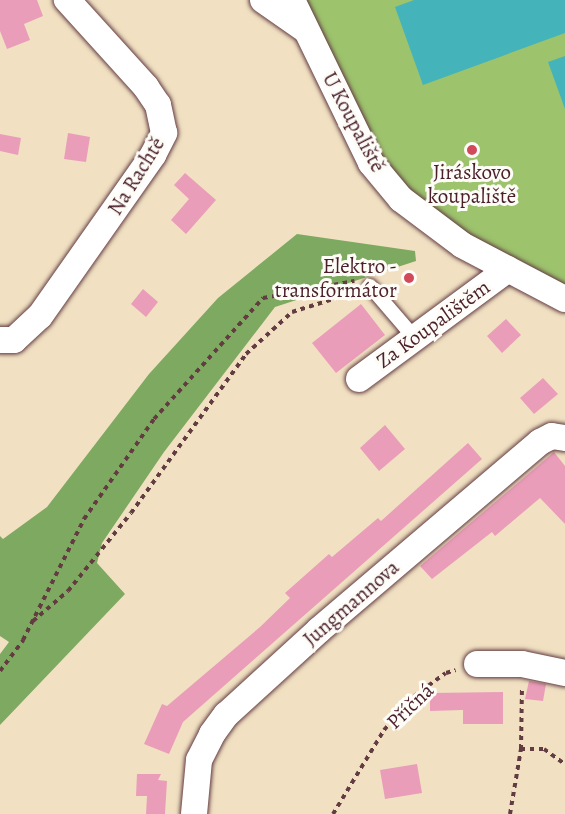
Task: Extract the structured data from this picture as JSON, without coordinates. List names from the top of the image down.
{
  "streets": {
    "street": [
      "U Koupaliště",
      "Na Rachtě",
      "Za Koupalištěm",
      "Jungmannova"
    ],
    "path": ["Příčná"]
  },
  "crossings": [
    ["U Koupaliště", "Za Koupalištěm"]
  ],
  "places": ["Jiráskovo koupaliště", "Elektro - transformátor"]
}
